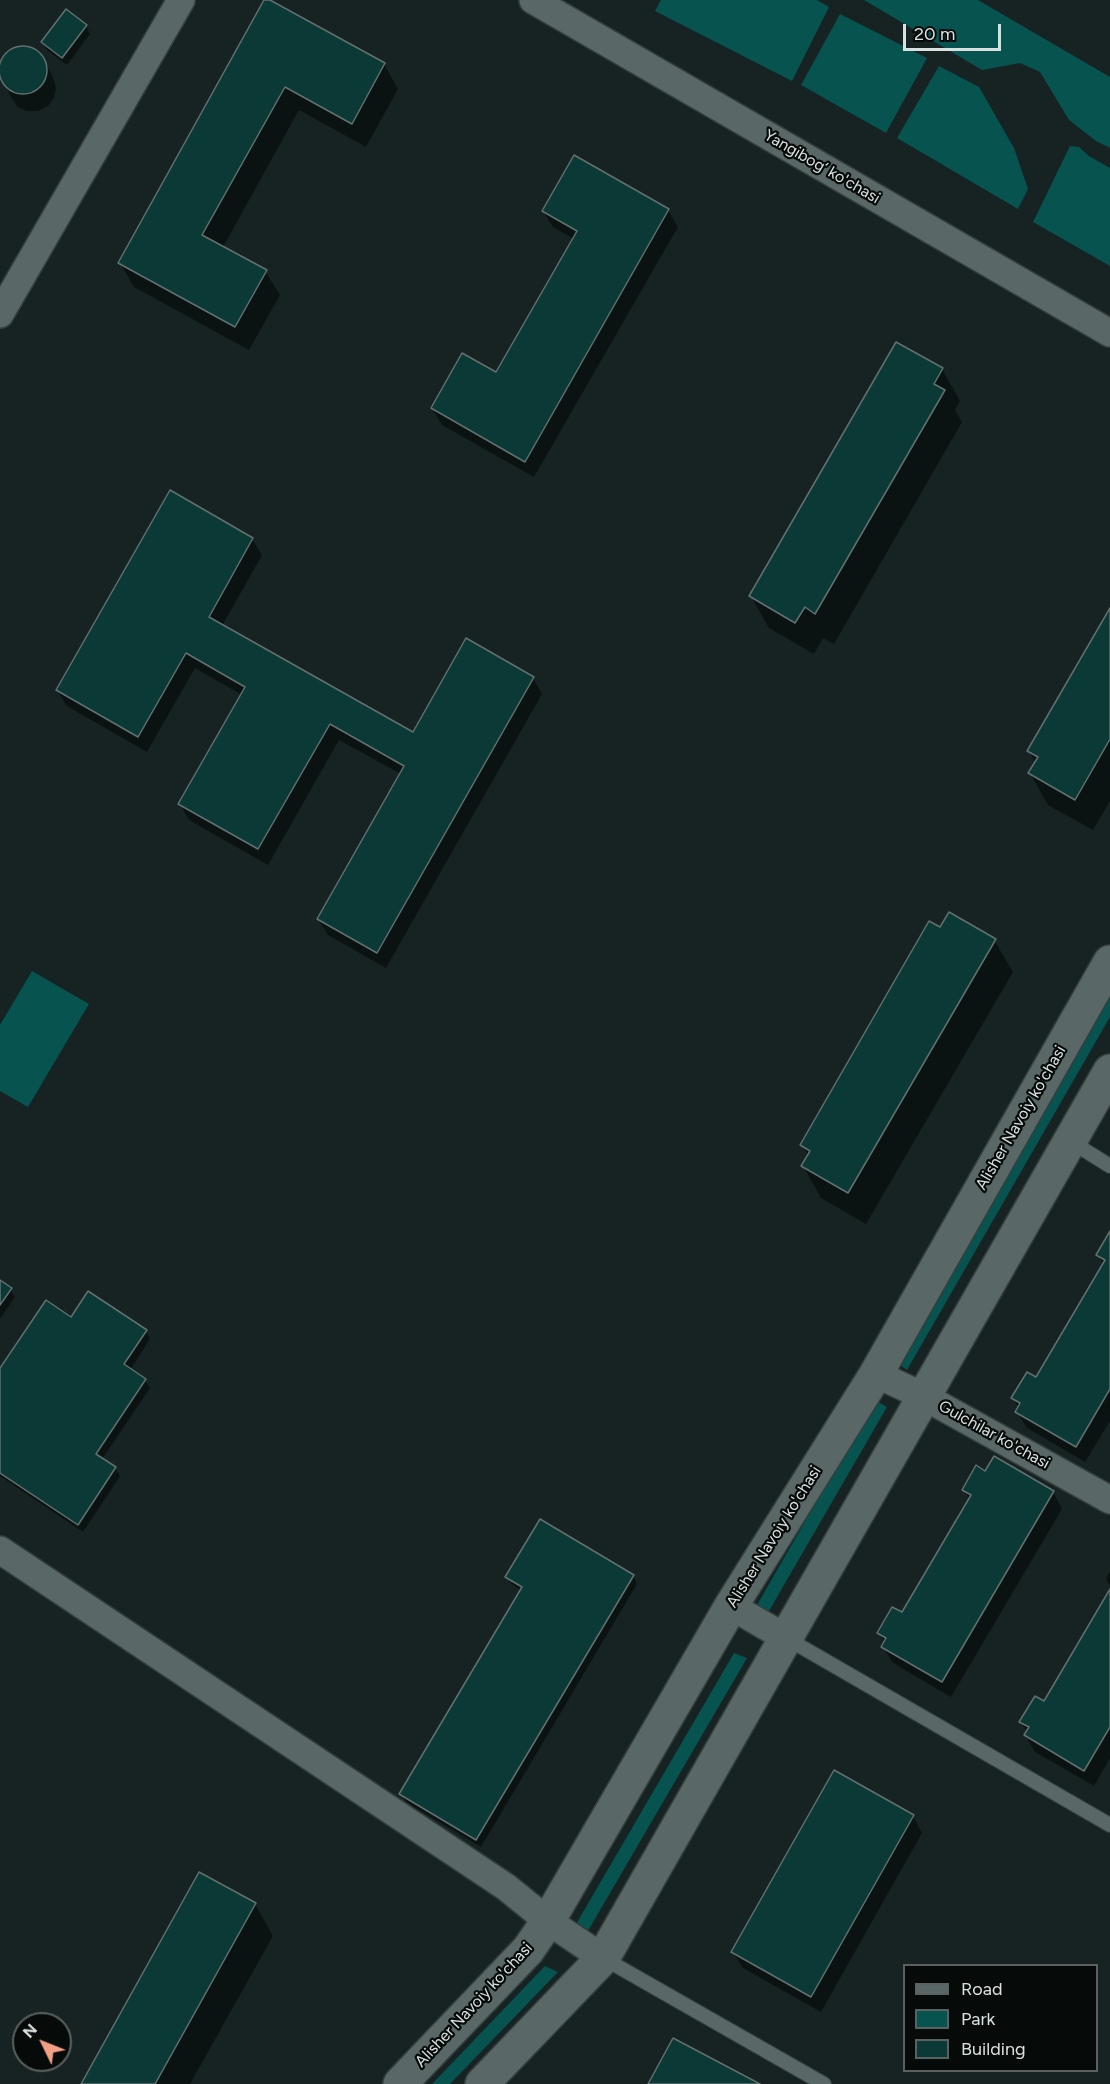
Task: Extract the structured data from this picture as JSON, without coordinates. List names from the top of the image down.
{
  "streets": {
    "street": ["Yangibog‘ ko'chasi", "Alisher Navoiy ko'chasi", "Gulchilar ko'chasi"]
  },
  "crossings": [
    ["Alisher Navoiy ko'chasi", "Gulchilar ko'chasi"]
  ],
  "legend": ["Road", "Park", "Building"],
  "scale_bar": "20 m",
  "north": "top left"
}
